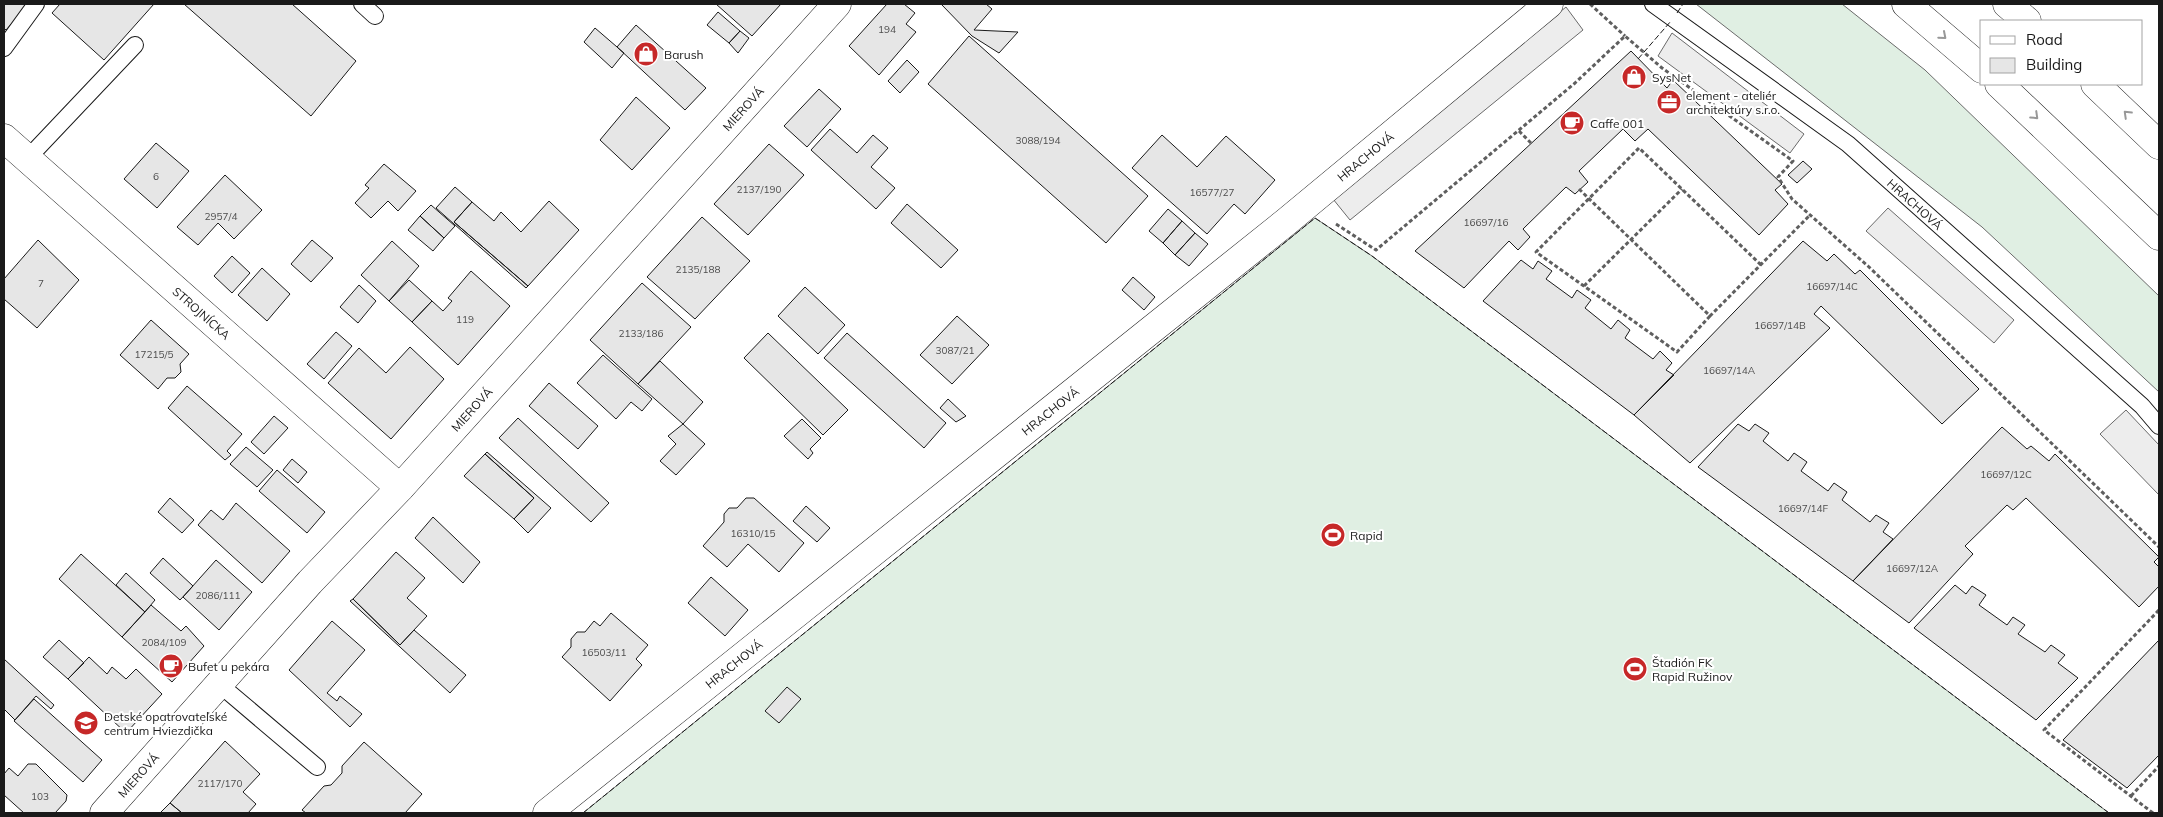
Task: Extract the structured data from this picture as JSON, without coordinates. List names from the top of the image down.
{
  "streets": {
    "main road": ["MIEROVÁ", "HRACHOVÁ", "STROJNÍCKA"]
  },
  "crossings": [
    ["MIEROVÁ", "STROJNÍCKA"]
  ],
  "places": {
    "shop": ["Barush", "SysNet"],
    "office": ["element - ateliér architektúry s.r.o."],
    "cafe": ["Caffe 001", "Bufet u pekára"],
    "sports": ["Rapid", "Štadión FK Rapid Ružinov"],
    "school or university": ["Detské opatrovateľské centrum Hviezdička"]
  },
  "house_numbers": [
    "194",
    "3088/194",
    "6",
    "2137/190",
    "16577/27",
    "2957/4",
    "16697/16",
    "2135/188",
    "7",
    "16697/14C",
    "119",
    "16697/14B",
    "2133/186",
    "3087/21",
    "17215/5",
    "16697/14A",
    "16697/12C",
    "16697/14F",
    "16310/15",
    "16697/12A",
    "2086/111",
    "2084/109",
    "16503/11",
    "2117/170",
    "103"
  ],
  "legend": ["Road", "Building"]
}
